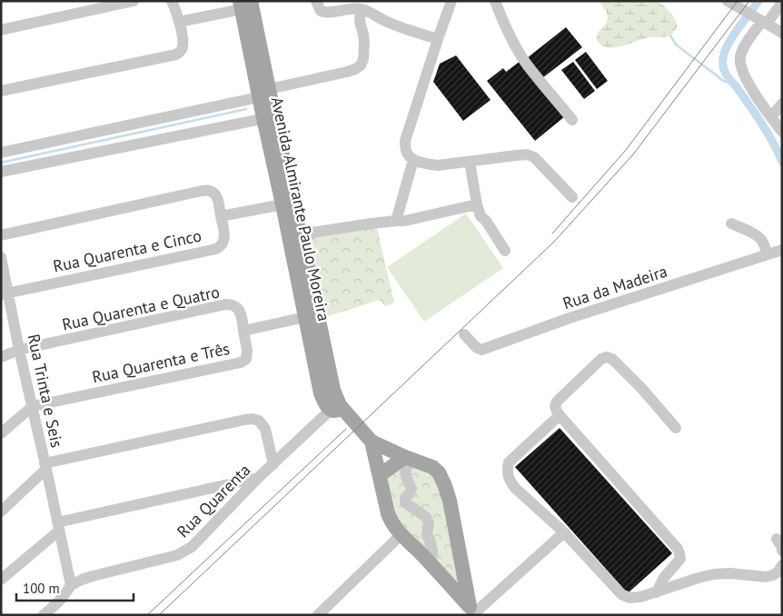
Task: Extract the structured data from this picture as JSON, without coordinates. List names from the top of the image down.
{
  "streets": {
    "main road": ["Avenida Almirante Paulo Moreira"],
    "street": [
      "Rua Quarenta e Cinco",
      "Rua da Madeira",
      "Rua Quarenta e Quatro",
      "Rua Quarenta e Três",
      "Rua Trinta e Seis",
      "Rua Quarenta"
    ]
  },
  "crossings": [
    ["Avenida Almirante Paulo Moreira", "Rua Quarenta e Cinco"],
    ["Avenida Almirante Paulo Moreira", "Rua Quarenta e Três"],
    ["Avenida Almirante Paulo Moreira", "Rua Quarenta"],
    ["Rua Quarenta e Cinco", "Rua Trinta e Seis"],
    ["Rua Quarenta e Quatro", "Rua Quarenta e Três"],
    ["Rua Quarenta e Quatro", "Rua Trinta e Seis"],
    ["Rua Quarenta e Três", "Rua Trinta e Seis"],
    ["Rua Trinta e Seis", "Rua Quarenta"]
  ],
  "scale_bar": "100 m"
}
